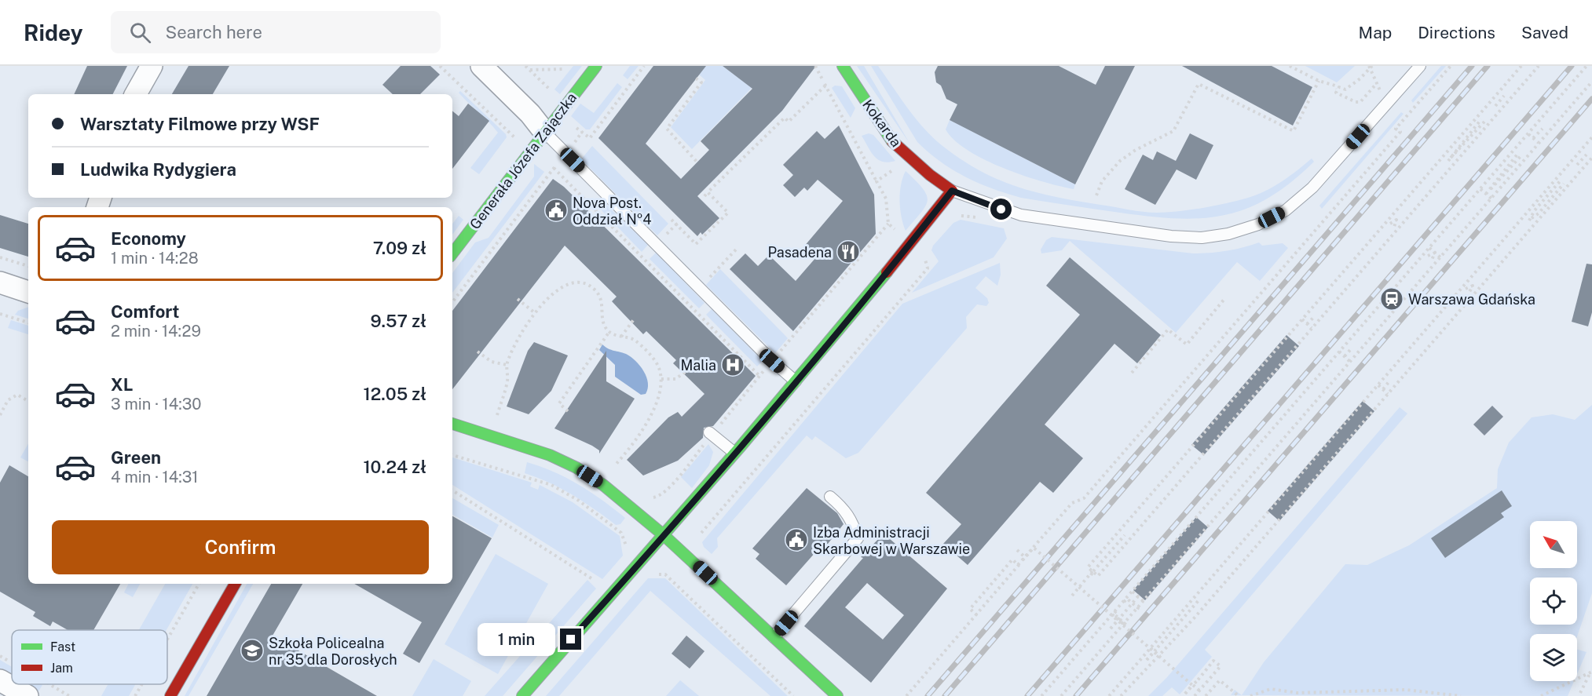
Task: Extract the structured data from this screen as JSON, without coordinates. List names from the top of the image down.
{
  "streets": {
    "street": ["Kokarda", "Generała Józefa Zajączka"]
  },
  "places": {
    "public building": ["Nova Post. Oddział №4", "Izba Administracji Skarbowej w Warszawie"],
    "restaurant": ["Pasadena"],
    "station": ["Warszawa Gdańska"],
    "hospital": ["Malia"],
    "school or university": ["Szkoła Policealna nr 35 dla Dorosłych"]
  },
  "legend": ["Fast", "Jam"],
  "north": "top left",
  "page": {
    "header": "Ridey",
    "search": "Search here",
    "nav": ["Map", "Directions", "Saved"],
    "banner": ["Warsztaty Filmowe przy WSF", "Ludwika Rydygiera"],
    "list": [
      {
        "name": "Economy",
        "note": "1 min · 14:28",
        "value": "7.09 zł"
      },
      {
        "name": "Comfort",
        "note": "2 min · 14:29",
        "value": "9.57 zł"
      },
      {
        "name": "XL",
        "note": "3 min · 14:30",
        "value": "12.05 zł"
      },
      {
        "name": "Green",
        "note": "4 min · 14:31",
        "value": "10.24 zł"
      }
    ],
    "buttons": "Confirm",
    "bubble": "1 min"
  }
}
